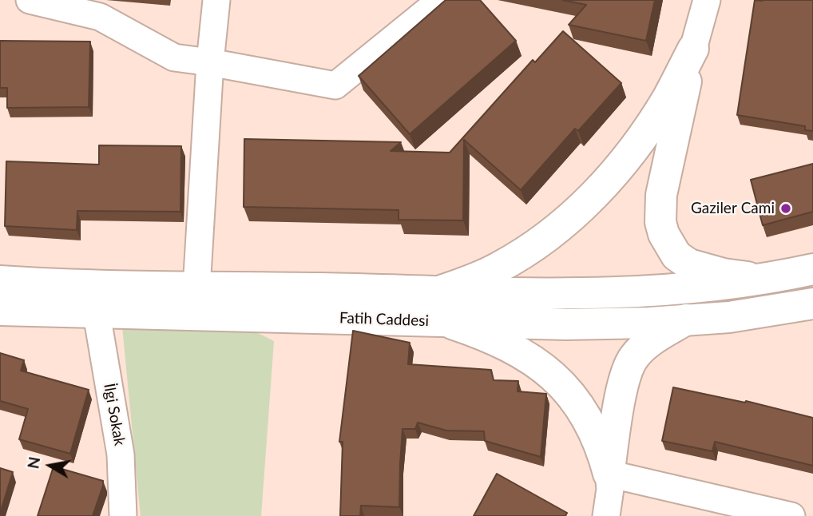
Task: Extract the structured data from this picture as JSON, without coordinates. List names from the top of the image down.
{
  "streets": {
    "main road": ["Fatih Caddesi"],
    "street": ["İlgi Sokak"]
  },
  "crossings": [
    ["Fatih Caddesi", "İlgi Sokak"]
  ],
  "places": ["Gaziler Cami"],
  "north": "left"
}
